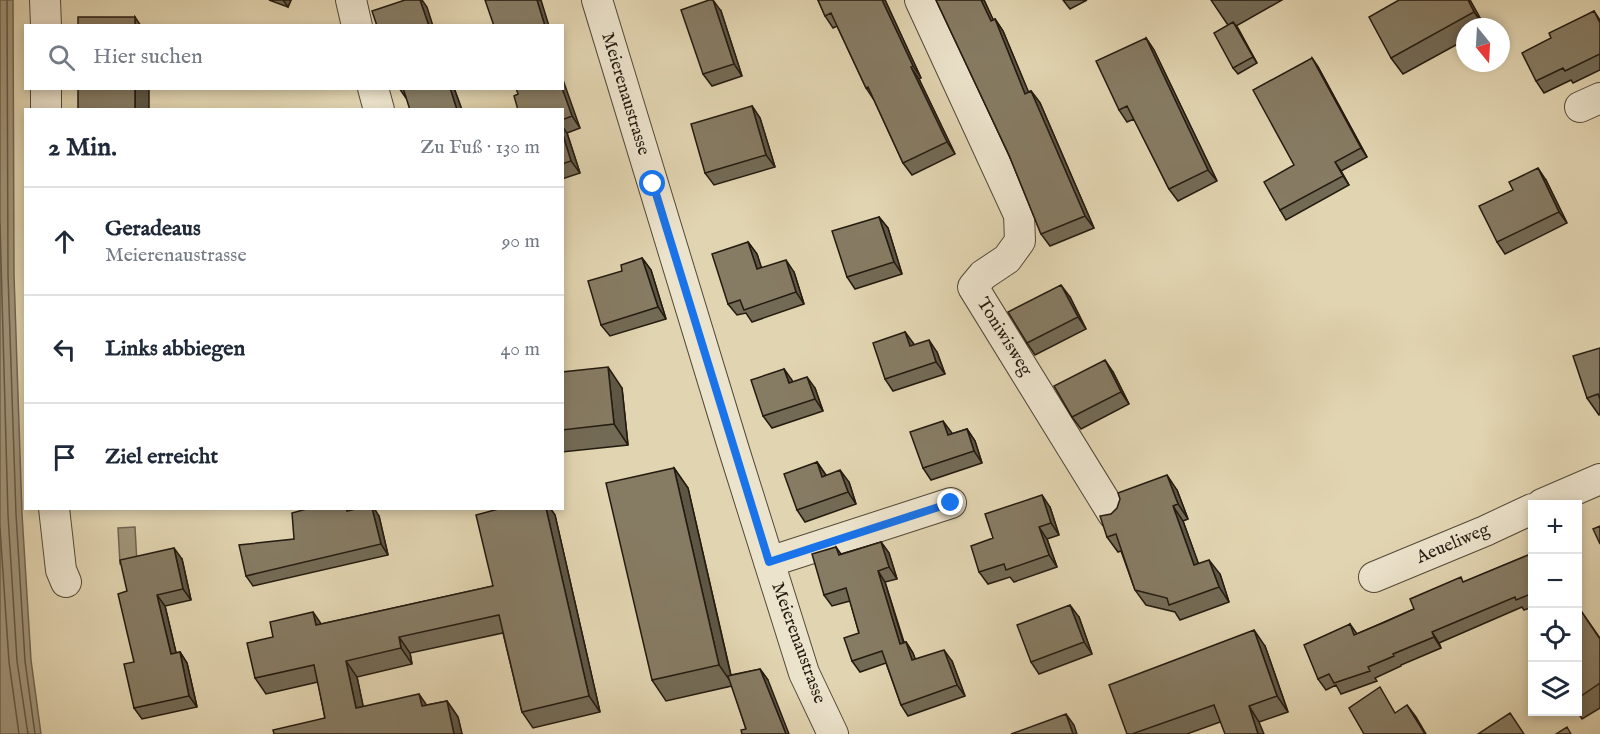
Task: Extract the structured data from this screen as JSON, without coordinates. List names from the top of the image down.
{
  "streets": {
    "street": ["Meierenaustrasse", "Toniwisweg", "Aeueliweg"]
  },
  "north": "bottom",
  "page": {
    "search": "Hier suchen",
    "heading": ["2 Min.", "Zu Fuß · 130 m"],
    "list": [
      ["Geradeaus", "Meierenaustrasse", "90 m"],
      ["Links abbiegen", "40 m"],
      "Ziel erreicht"
    ],
    "map_buttons": ["+", "−"]
  }
}
